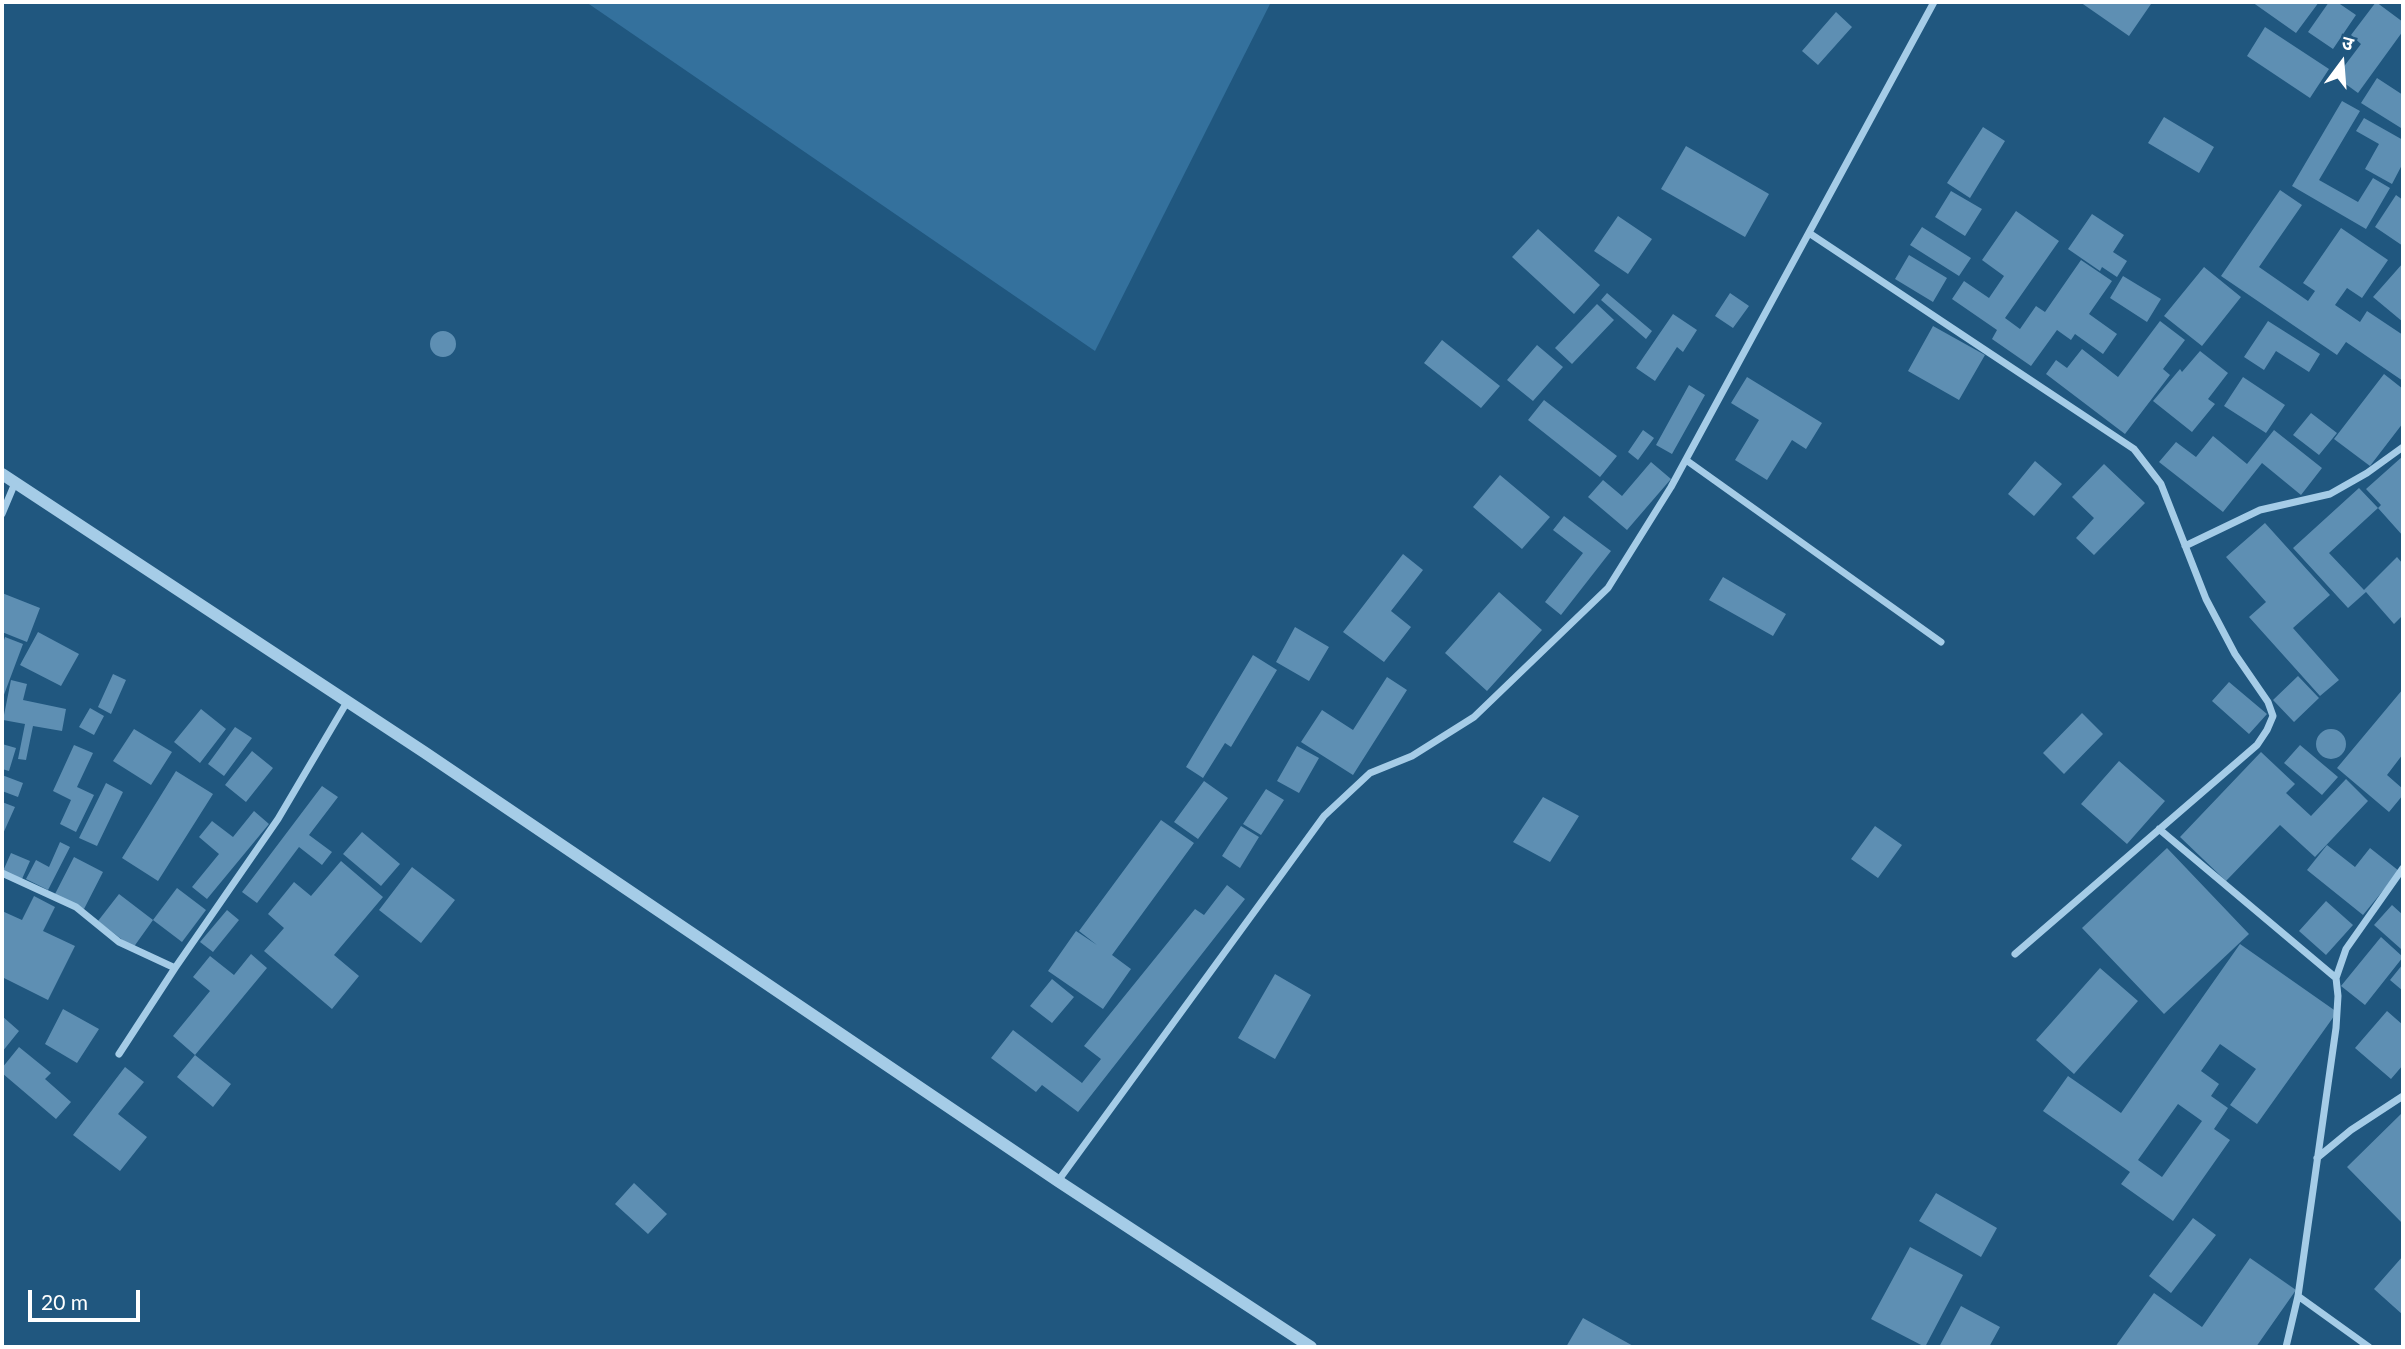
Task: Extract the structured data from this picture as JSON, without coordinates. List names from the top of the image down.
{
  "scale_bar": "20 m",
  "north": "top"
}
